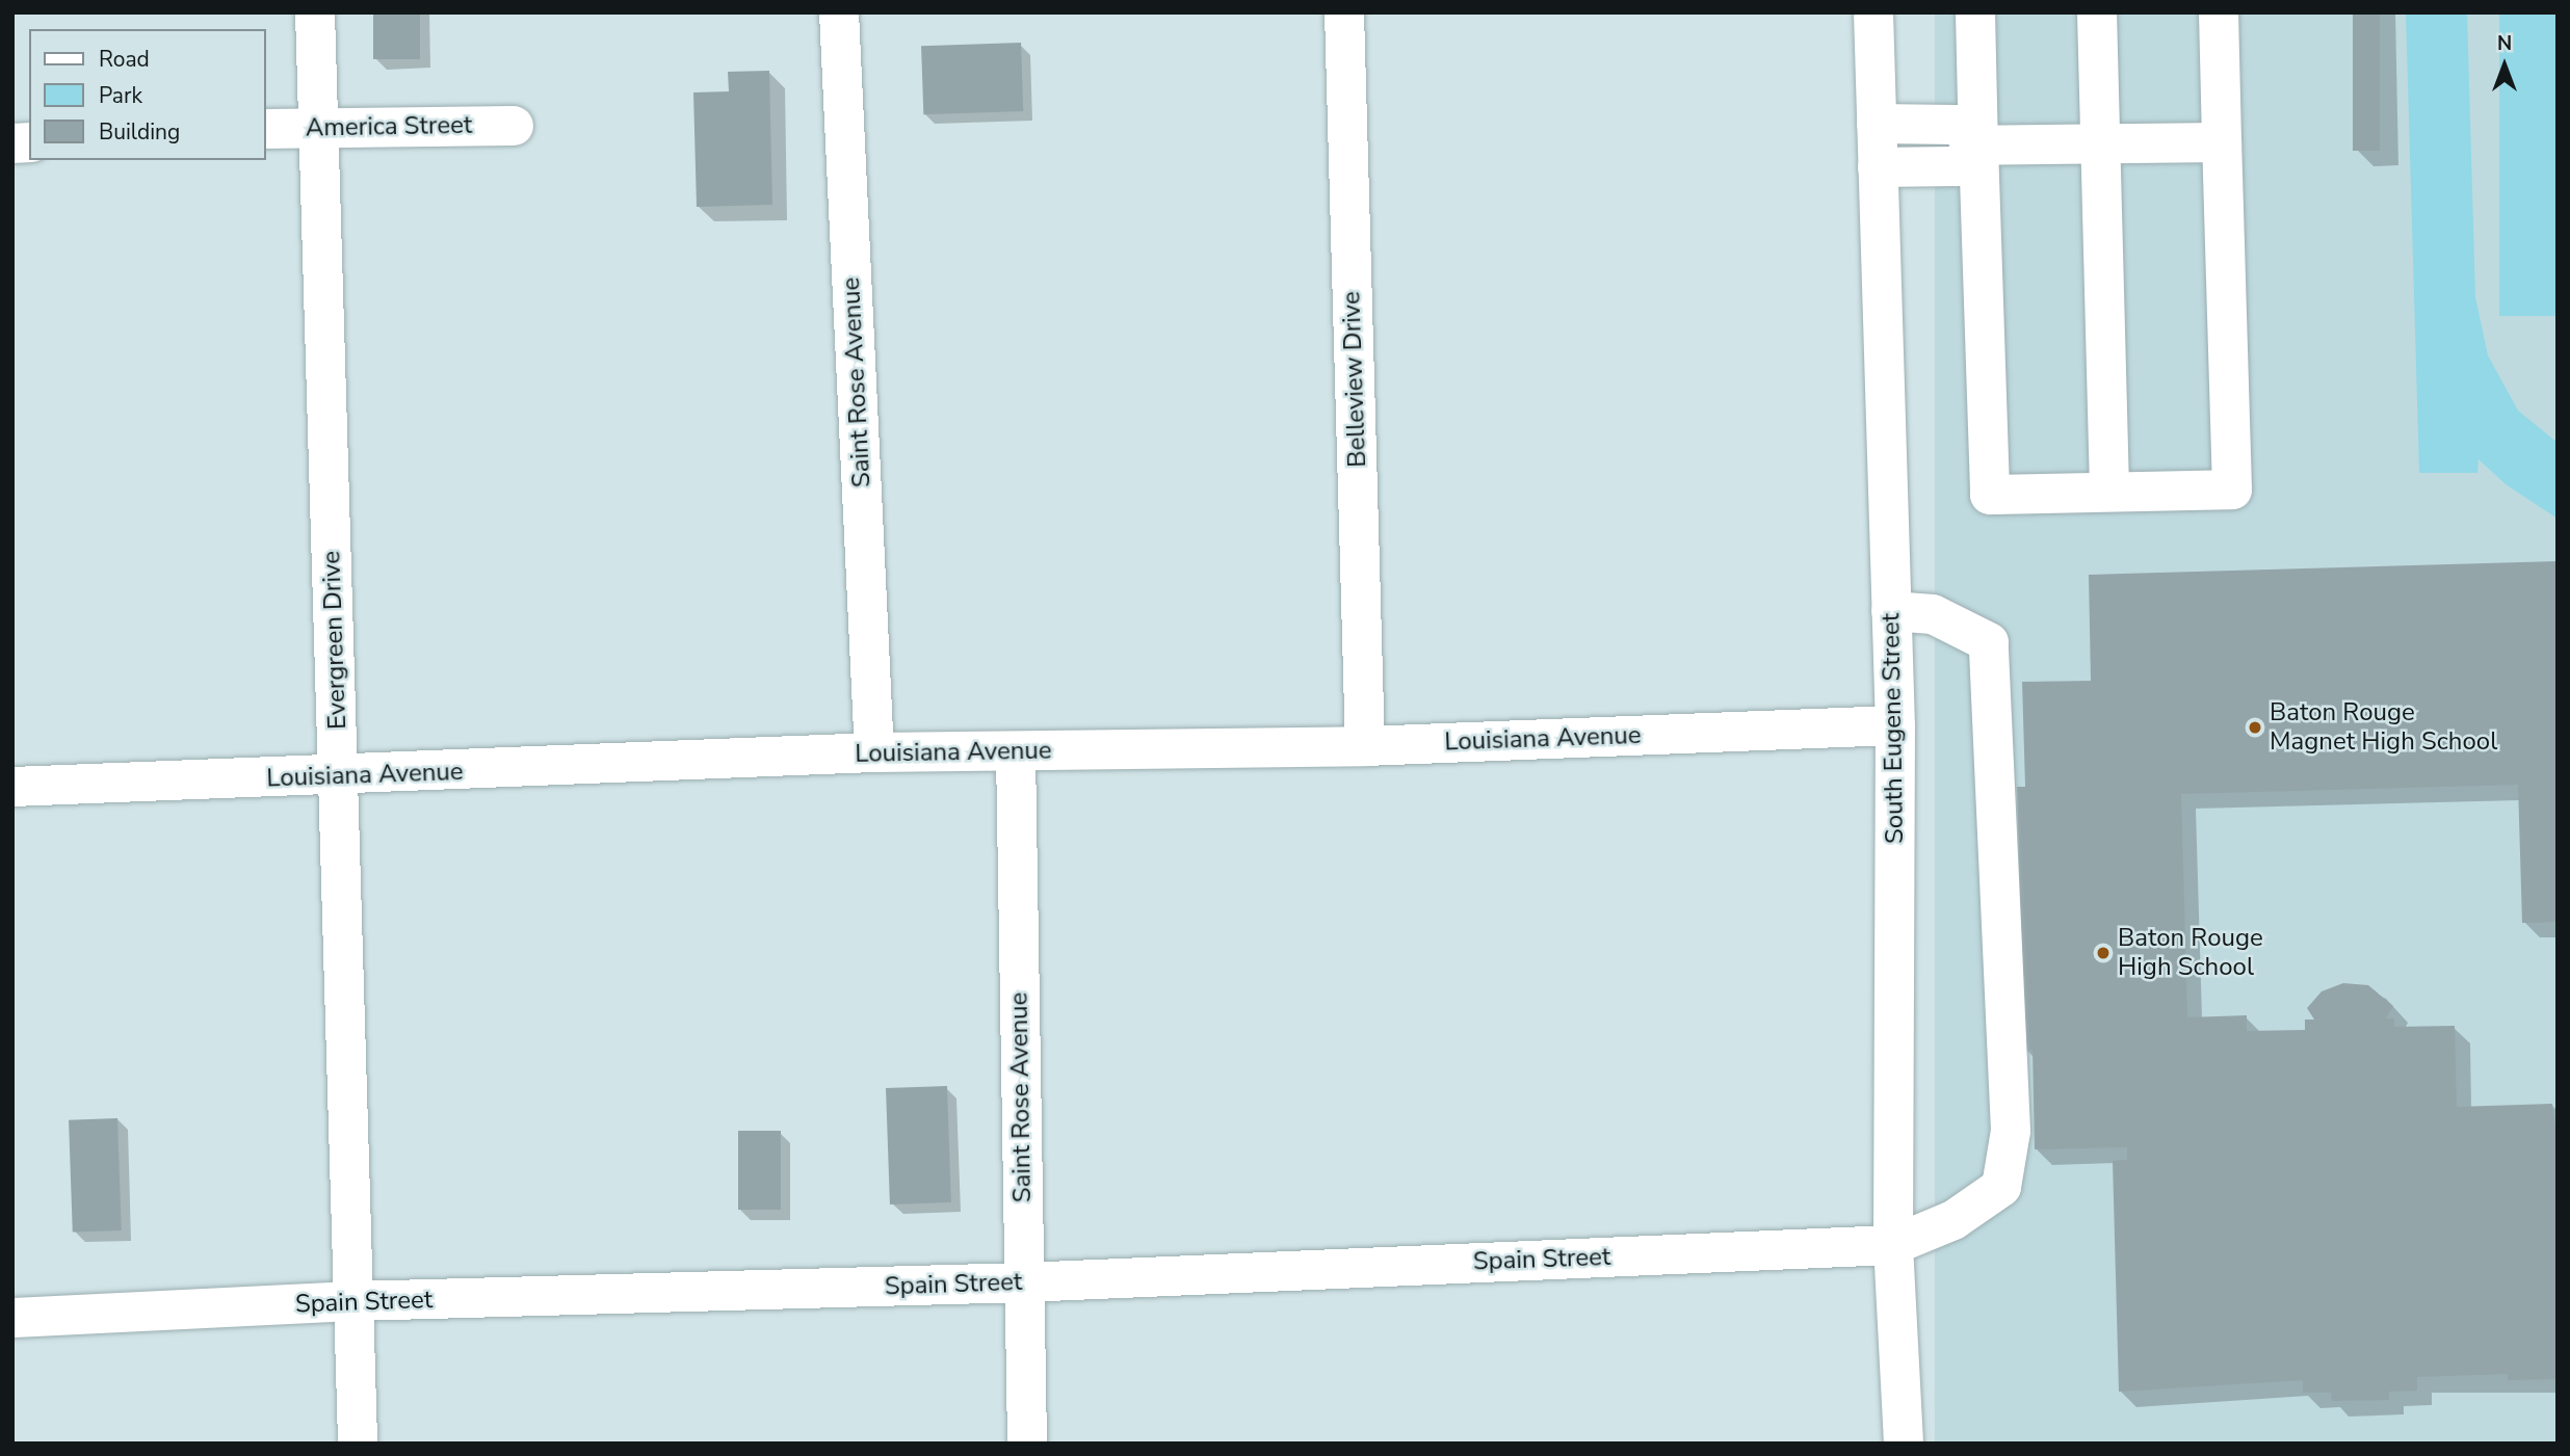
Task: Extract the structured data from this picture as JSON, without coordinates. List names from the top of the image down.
{
  "streets": {
    "street": [
      "America Street",
      "Belleview Drive",
      "Saint Rose Avenue",
      "Evergreen Drive",
      "South Eugene Street",
      "Louisiana Avenue",
      "Spain Street"
    ]
  },
  "crossings": [
    ["America Street", "Evergreen Drive"],
    ["Belleview Drive", "Louisiana Avenue"],
    ["Saint Rose Avenue", "Louisiana Avenue"],
    ["Saint Rose Avenue", "Spain Street"],
    ["Evergreen Drive", "Louisiana Avenue"],
    ["Evergreen Drive", "Spain Street"],
    ["South Eugene Street", "Louisiana Avenue"],
    ["South Eugene Street", "Spain Street"]
  ],
  "places": ["Baton Rouge Magnet High School", "Baton Rouge High School"],
  "legend": ["Road", "Park", "Building"],
  "north": "top"
}
